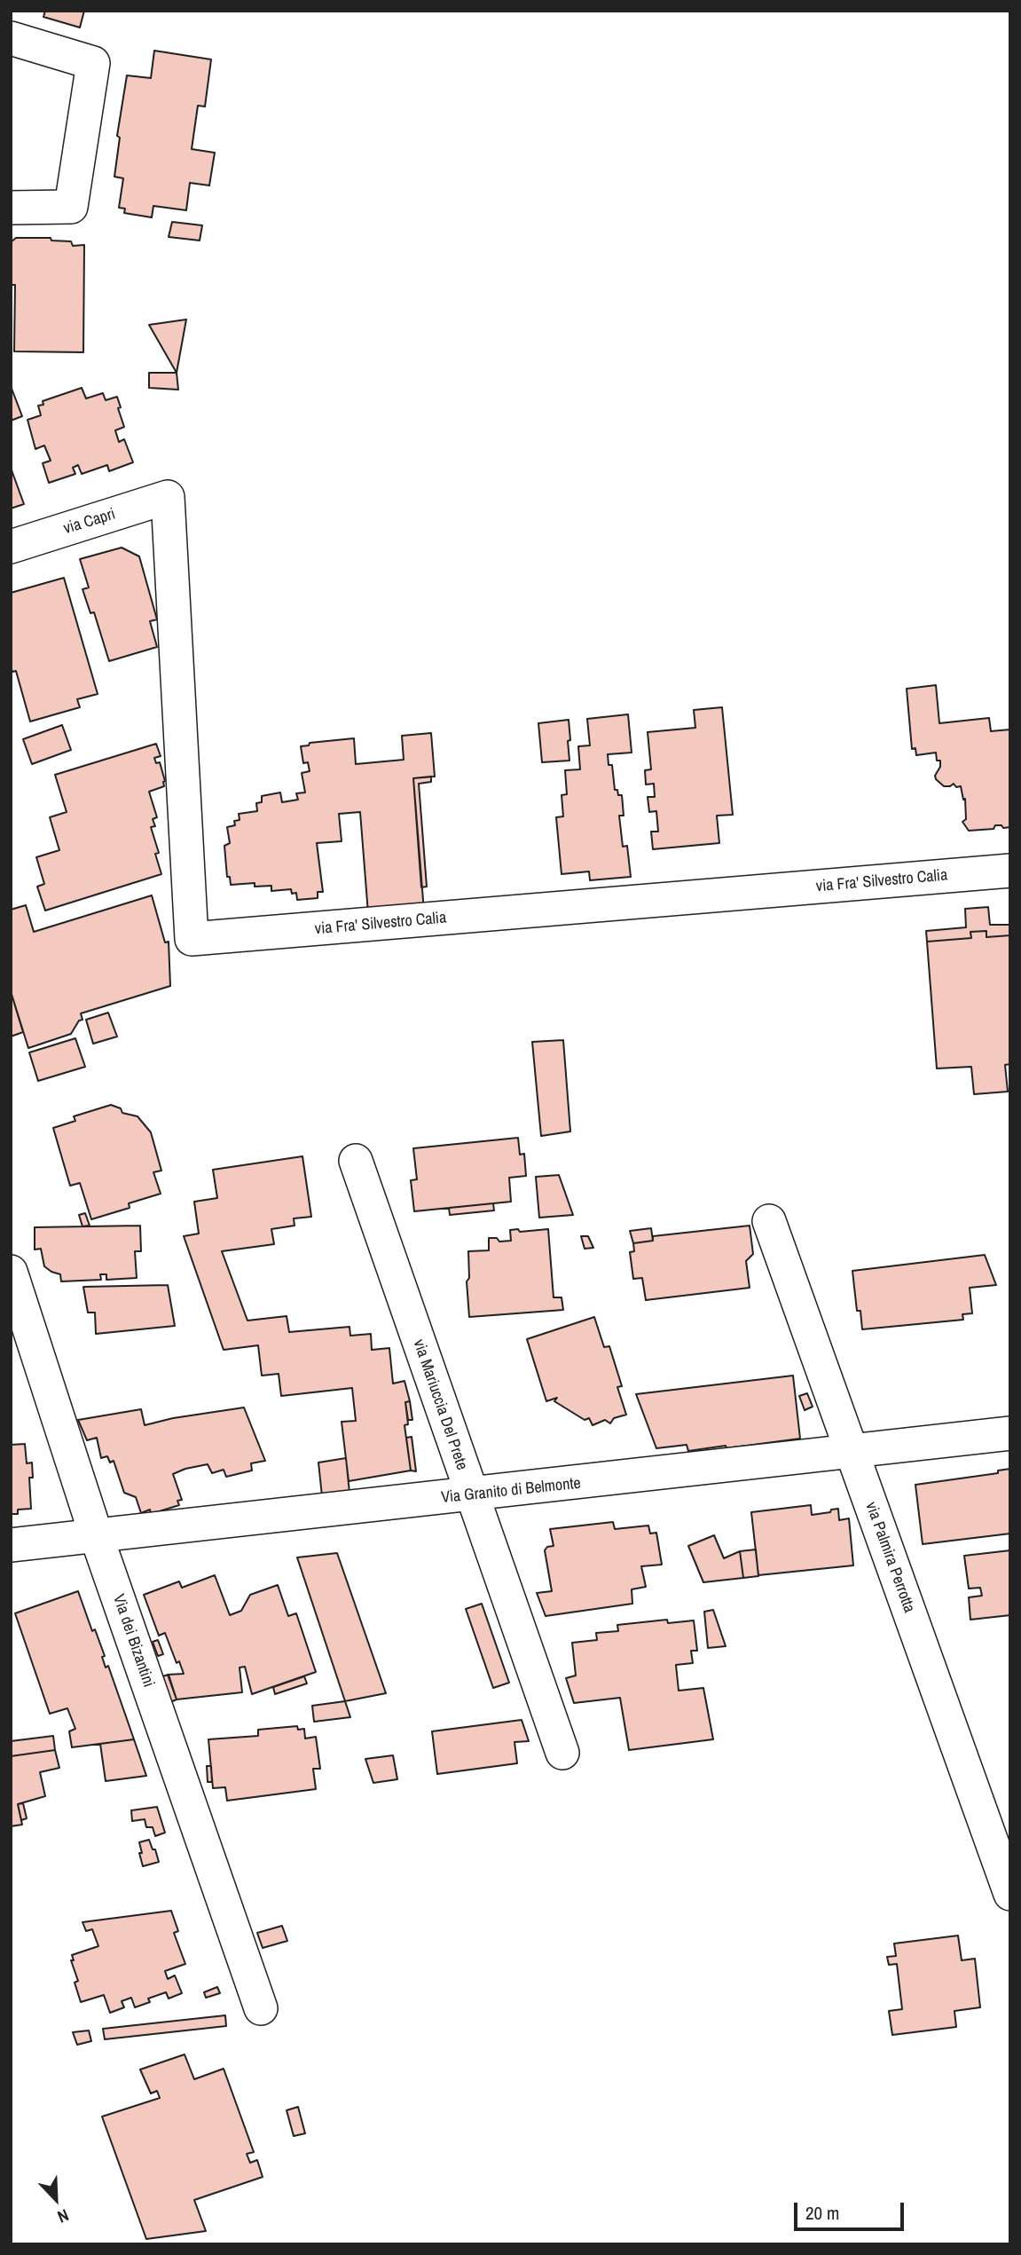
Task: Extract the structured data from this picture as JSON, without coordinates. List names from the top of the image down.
{
  "streets": {
    "street": [
      "via Capri",
      "via Fra' Silvestro Calia",
      "via Mariuccia Del Prete",
      "Via Granito di Belmonte",
      "via Palmira Perrotta",
      "Via dei Bizantini"
    ]
  },
  "crossings": [
    ["via Capri", "via Fra' Silvestro Calia"],
    ["via Mariuccia Del Prete", "Via Granito di Belmonte"],
    ["Via Granito di Belmonte", "via Palmira Perrotta"],
    ["Via Granito di Belmonte", "Via dei Bizantini"]
  ],
  "scale_bar": "20 m",
  "north": "bottom right"
}
